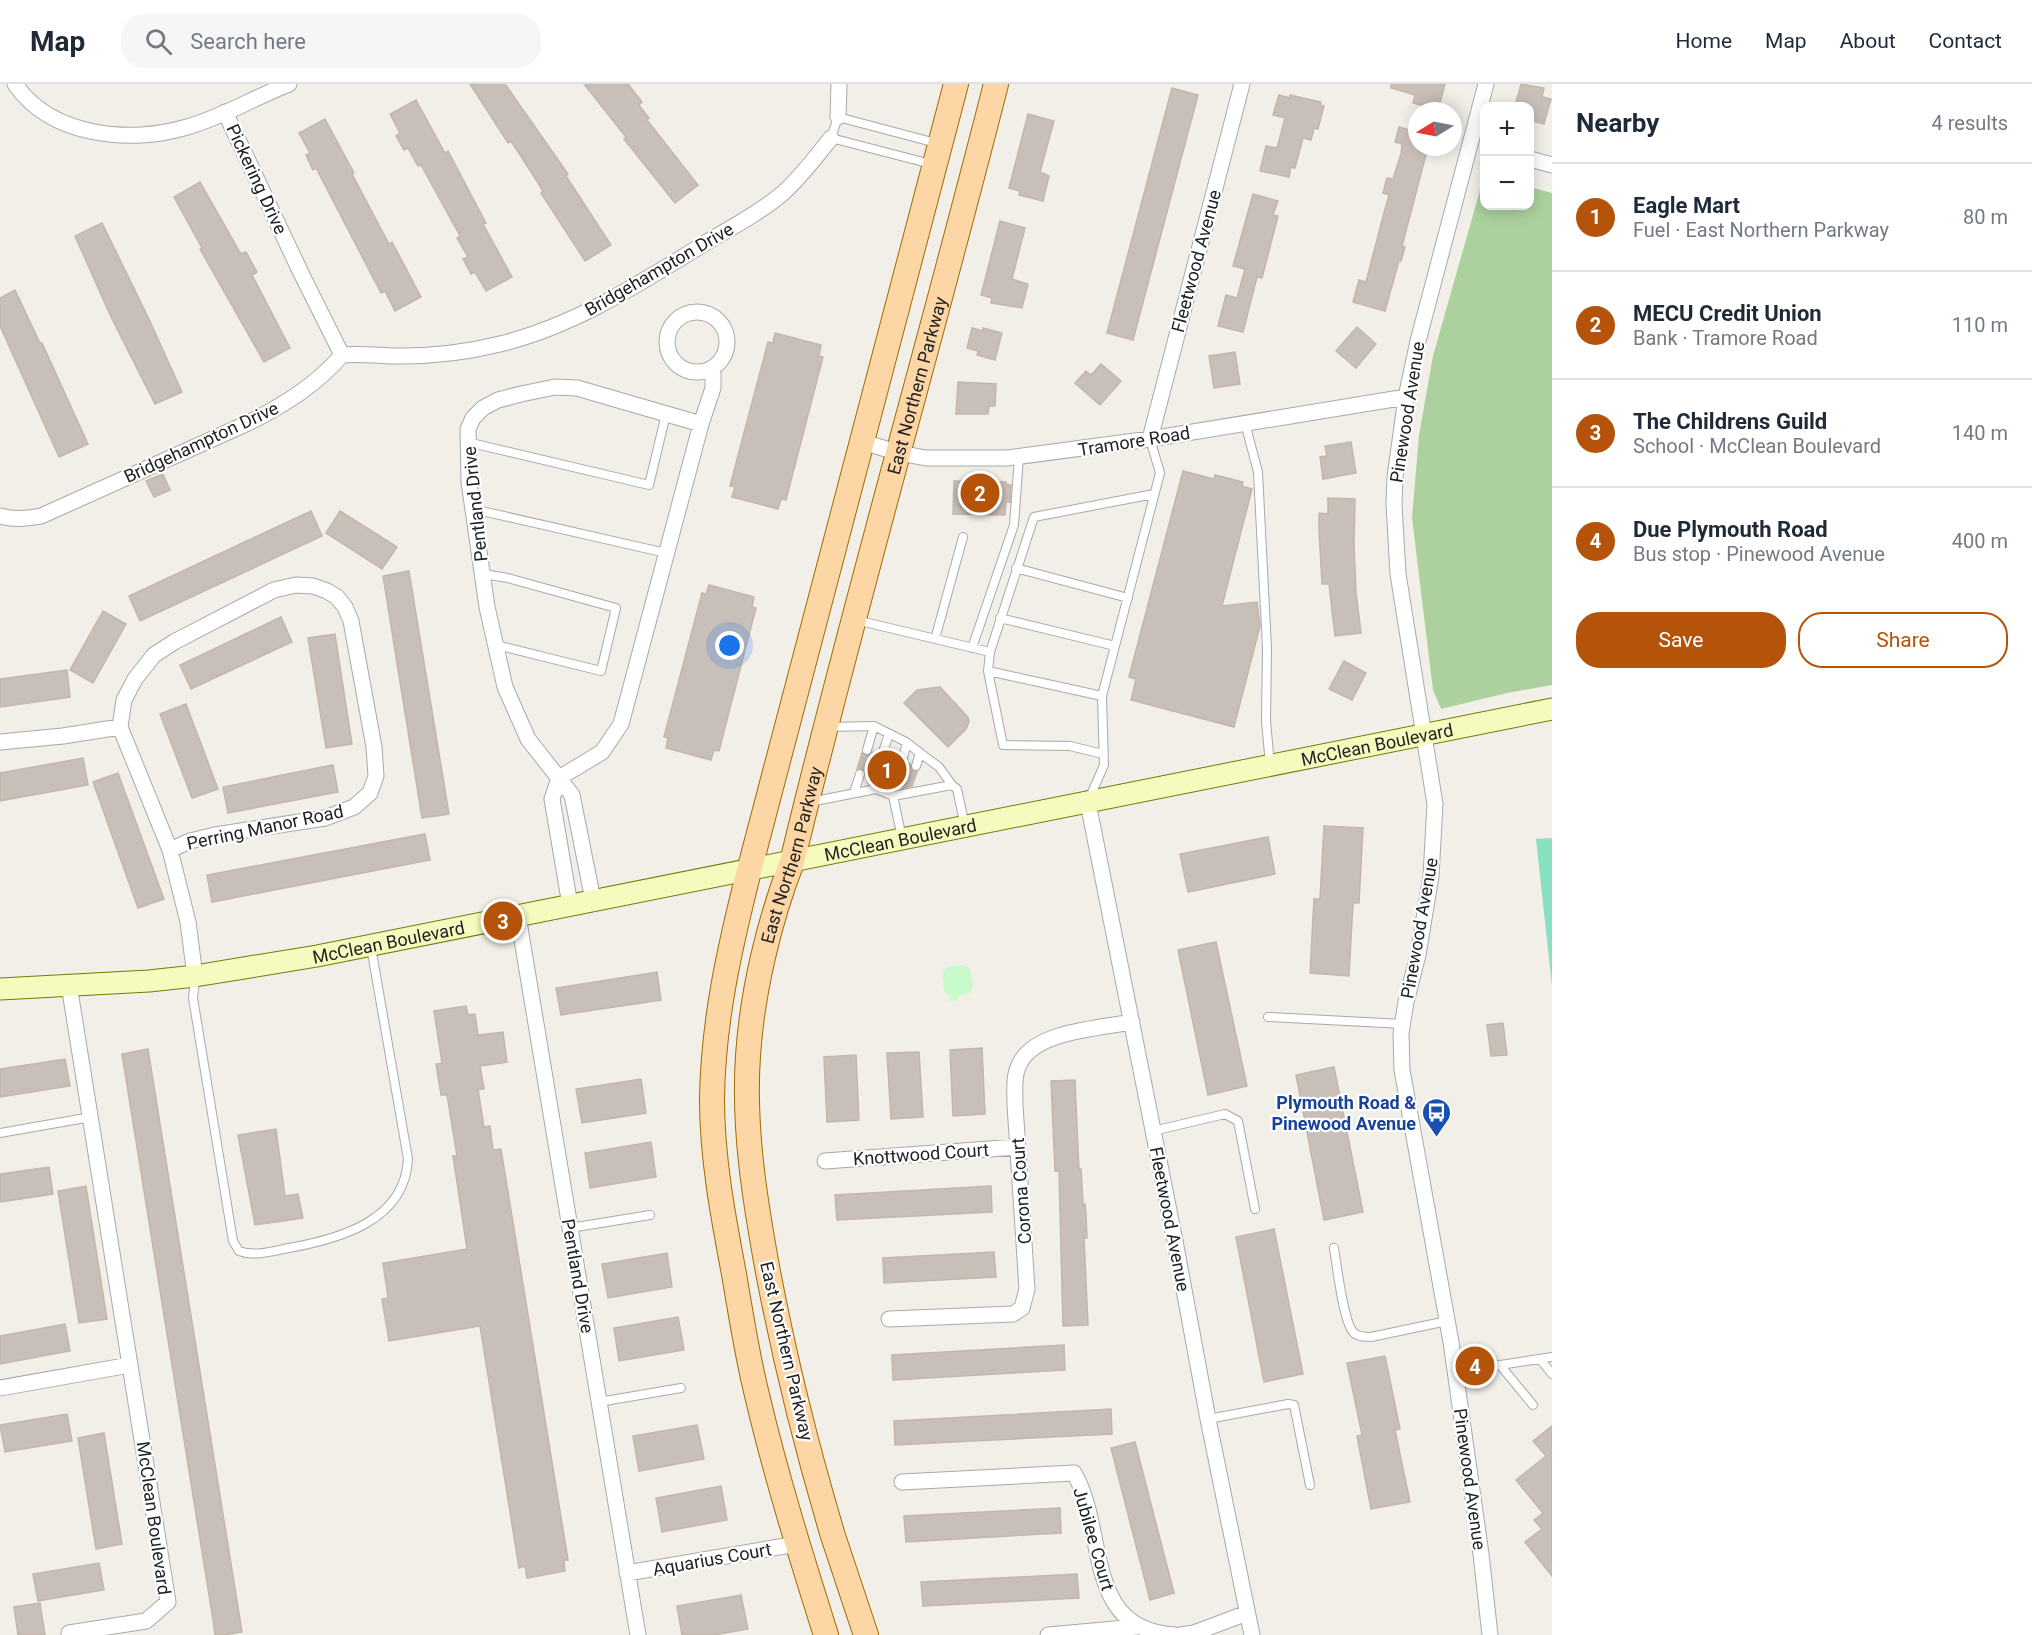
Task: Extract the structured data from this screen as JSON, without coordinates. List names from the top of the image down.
{
  "streets": {
    "main road": ["East Northern Parkway"],
    "street": [
      "Pickering Drive",
      "Fleetwood Avenue",
      "Bridgehampton Drive",
      "Pinewood Avenue",
      "Tramore Road",
      "Pentland Drive",
      "McClean Boulevard",
      "Perring Manor Road",
      "Knottwood Court",
      "Corona Court",
      "Jubilee Court",
      "Aquarius Court"
    ]
  },
  "crossings": [
    ["Pickering Drive", "Bridgehampton Drive"],
    ["Fleetwood Avenue", "Tramore Road"],
    ["Fleetwood Avenue", "McClean Boulevard"],
    ["Fleetwood Avenue", "Corona Court"],
    ["East Northern Parkway", "Tramore Road"],
    ["East Northern Parkway", "McClean Boulevard"],
    ["East Northern Parkway", "Aquarius Court"],
    ["Pinewood Avenue", "Tramore Road"],
    ["Pinewood Avenue", "McClean Boulevard"],
    ["Pentland Drive", "McClean Boulevard"],
    ["Pentland Drive", "Aquarius Court"],
    ["McClean Boulevard", "Perring Manor Road"],
    ["Knottwood Court", "Corona Court"]
  ],
  "places": {
    "bus stop": ["Plymouth Road & Pinewood Avenue"]
  },
  "north": "left",
  "page": {
    "header": "Map",
    "search": "Search here",
    "nav": [
      "Home",
      "Map",
      "About",
      "Contact"
    ],
    "heading": ["Nearby", "4 results"],
    "map_buttons": ["+", "−"],
    "list": [
      {
        "mark": "1",
        "name": "Eagle Mart",
        "note": "Fuel · East Northern Parkway",
        "value": "80 m"
      },
      {
        "mark": "2",
        "name": "MECU Credit Union",
        "note": "Bank · Tramore Road",
        "value": "110 m"
      },
      {
        "mark": "3",
        "name": "The Childrens Guild",
        "note": "School · McClean Boulevard",
        "value": "140 m"
      },
      {
        "mark": "4",
        "name": "Due Plymouth Road",
        "note": "Bus stop · Pinewood Avenue",
        "value": "400 m"
      }
    ],
    "pins": [
      "2",
      "1",
      "3",
      "4"
    ],
    "buttons": ["Save", "Share"]
  }
}
